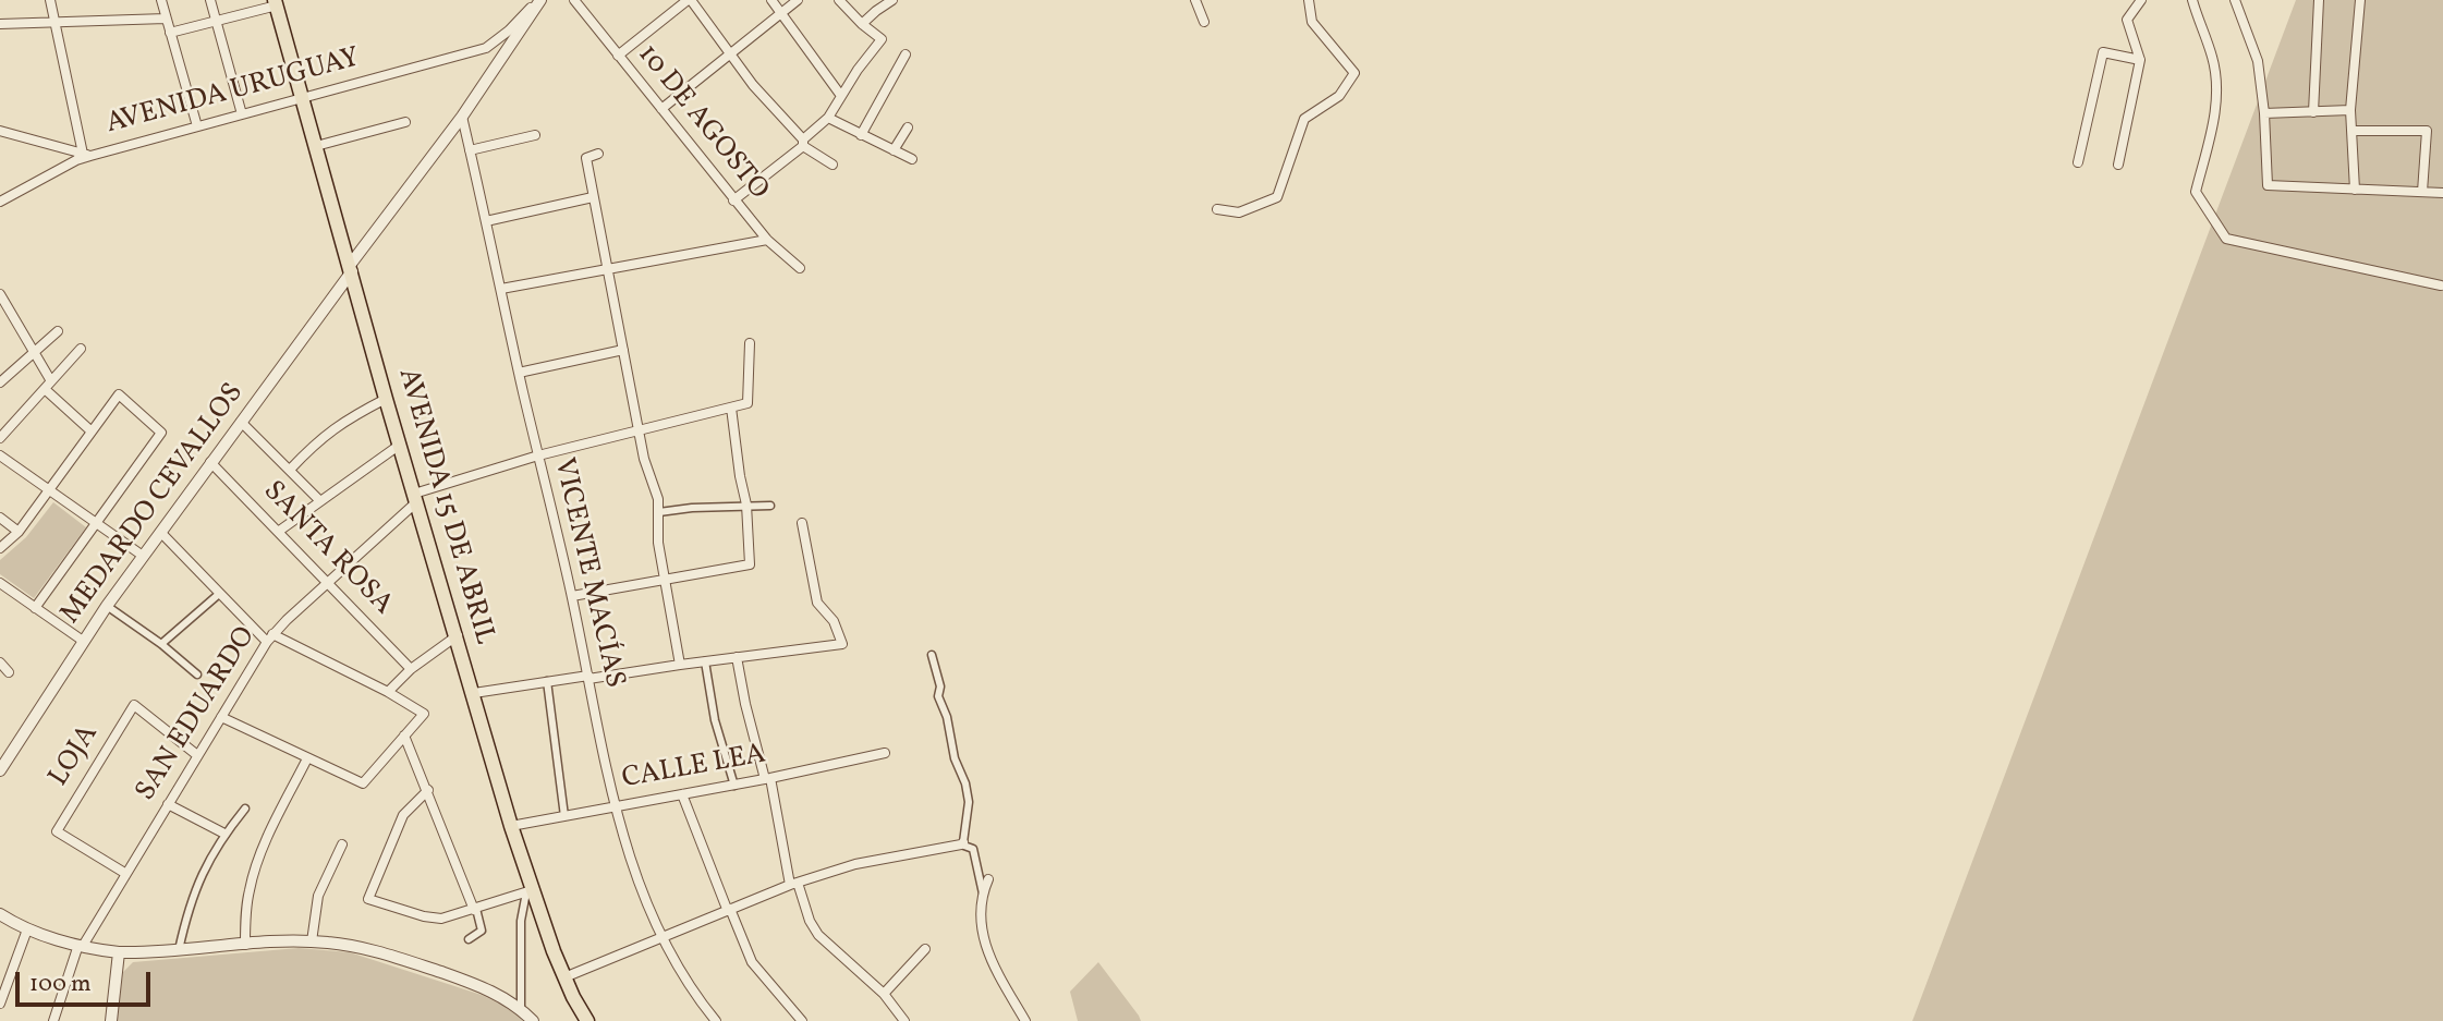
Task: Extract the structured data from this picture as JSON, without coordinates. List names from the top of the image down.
{
  "streets": {
    "main road": ["AVENIDA 15 DE ABRIL"],
    "street": [
      "AVENIDA URUGUAY",
      "10 DE AGOSTO",
      "MEDARDO CEVALLOS",
      "SANTA ROSA",
      "VICENTE MACÍAS",
      "SAN EDUARDO",
      "LOJA",
      "CALLE LEA"
    ]
  },
  "crossings": [
    ["AVENIDA URUGUAY", "MEDARDO CEVALLOS"],
    ["AVENIDA URUGUAY", "AVENIDA 15 DE ABRIL"],
    ["MEDARDO CEVALLOS", "AVENIDA 15 DE ABRIL"],
    ["MEDARDO CEVALLOS", "SANTA ROSA"],
    ["MEDARDO CEVALLOS", "VICENTE MACÍAS"],
    ["AVENIDA 15 DE ABRIL", "SAN EDUARDO"],
    ["AVENIDA 15 DE ABRIL", "CALLE LEA"],
    ["SANTA ROSA", "SAN EDUARDO"],
    ["VICENTE MACÍAS", "SAN EDUARDO"],
    ["VICENTE MACÍAS", "CALLE LEA"],
    ["SAN EDUARDO", "LOJA"]
  ],
  "scale_bar": "100 m"
}
